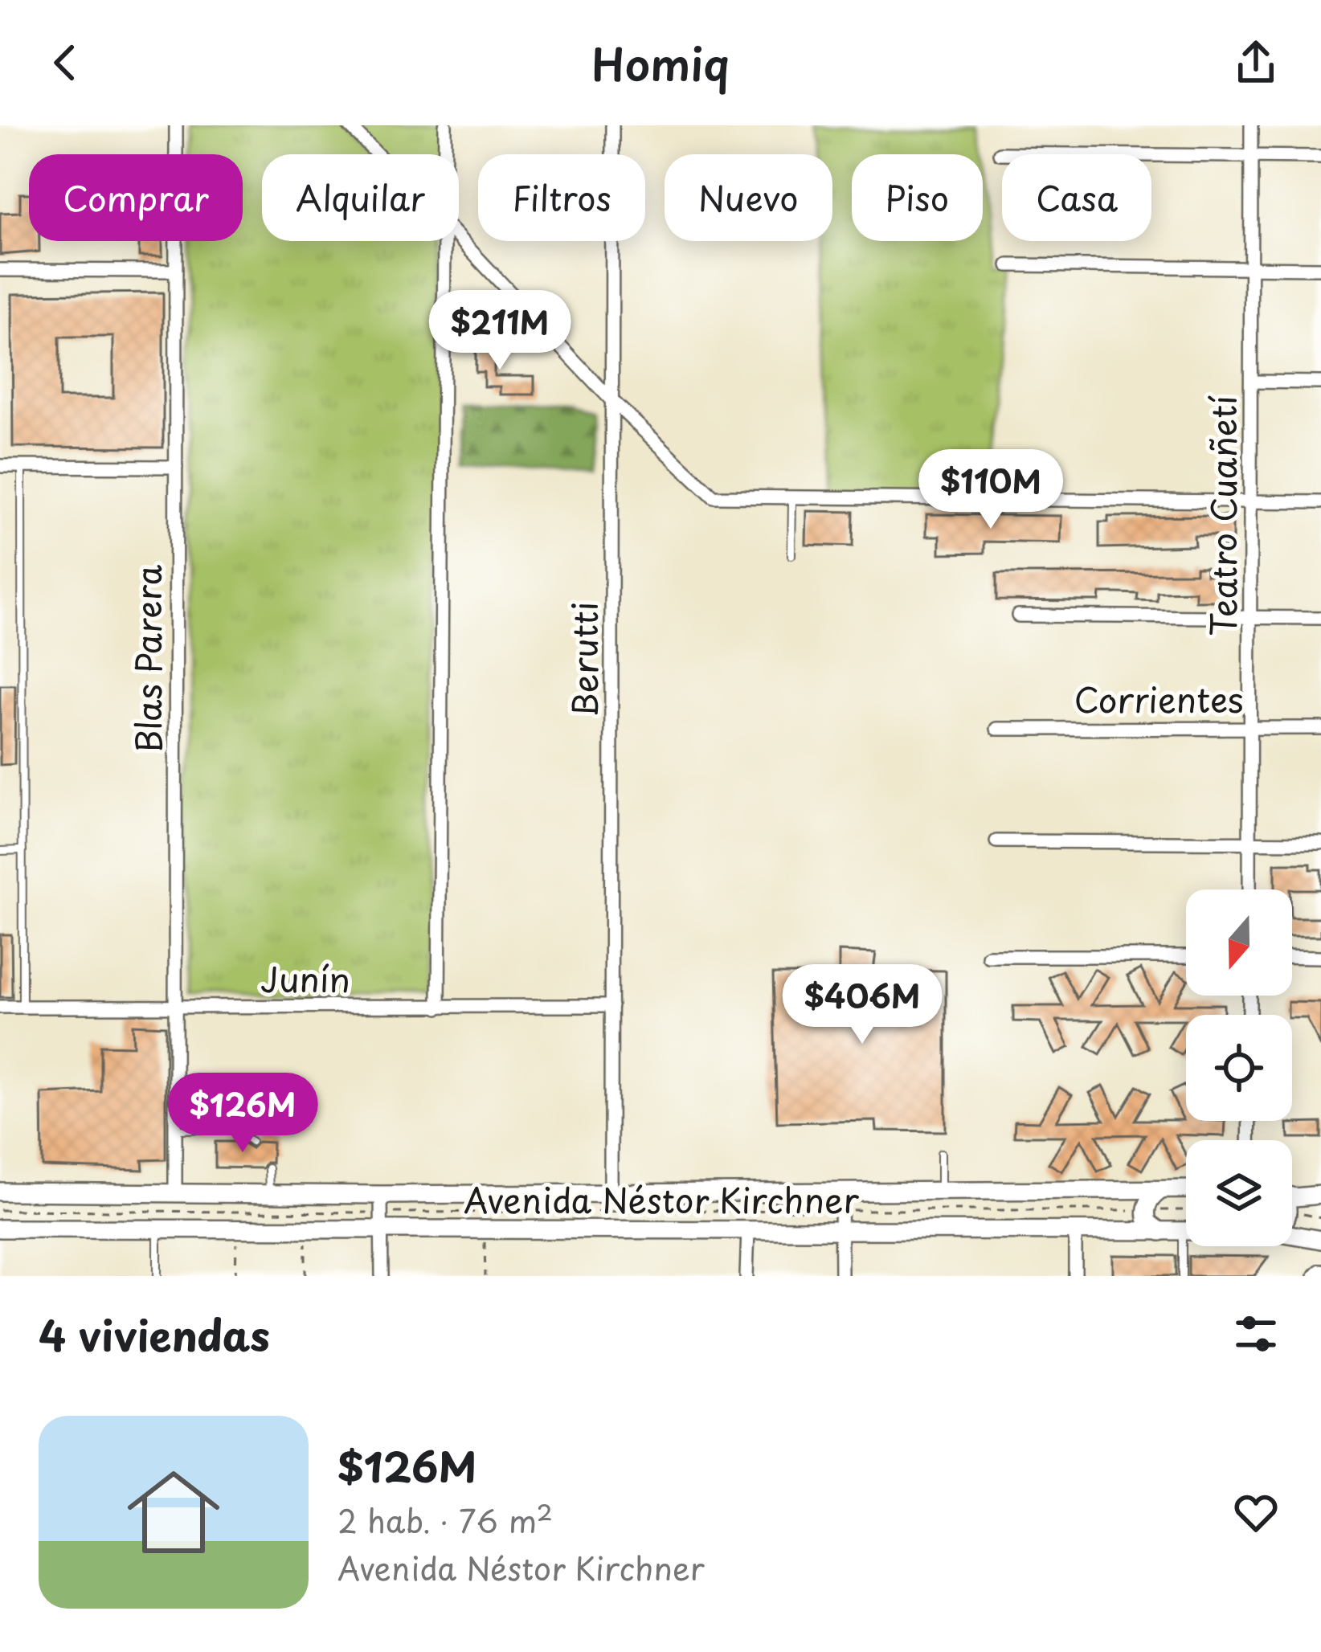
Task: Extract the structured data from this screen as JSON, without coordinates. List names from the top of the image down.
{
  "streets": {
    "main road": ["Avenida Néstor Kirchner"],
    "street": [
      "Teatro Cuañetí",
      "Blas Parera",
      "Berutti",
      "Corrientes",
      "Junín"
    ]
  },
  "crossings": [
    ["Teatro Cuañetí", "Corrientes"],
    ["Blas Parera", "Junín"],
    ["Blas Parera", "Avenida Néstor Kirchner"],
    ["Berutti", "Junín"],
    ["Berutti", "Avenida Néstor Kirchner"]
  ],
  "north": "bottom",
  "page": {
    "header": "Homiq",
    "chip": [
      "Comprar",
      "Alquilar",
      "Filtros",
      "Nuevo",
      "Piso",
      "Casa"
    ],
    "price": [
      "$211M",
      "$110M",
      "$406M",
      "$126M"
    ],
    "heading": "4 viviendas",
    "list": [
      {
        "name": "$126M",
        "note": "2 hab. · 76 m² · Avenida Néstor Kirchner"
      }
    ]
  }
}
